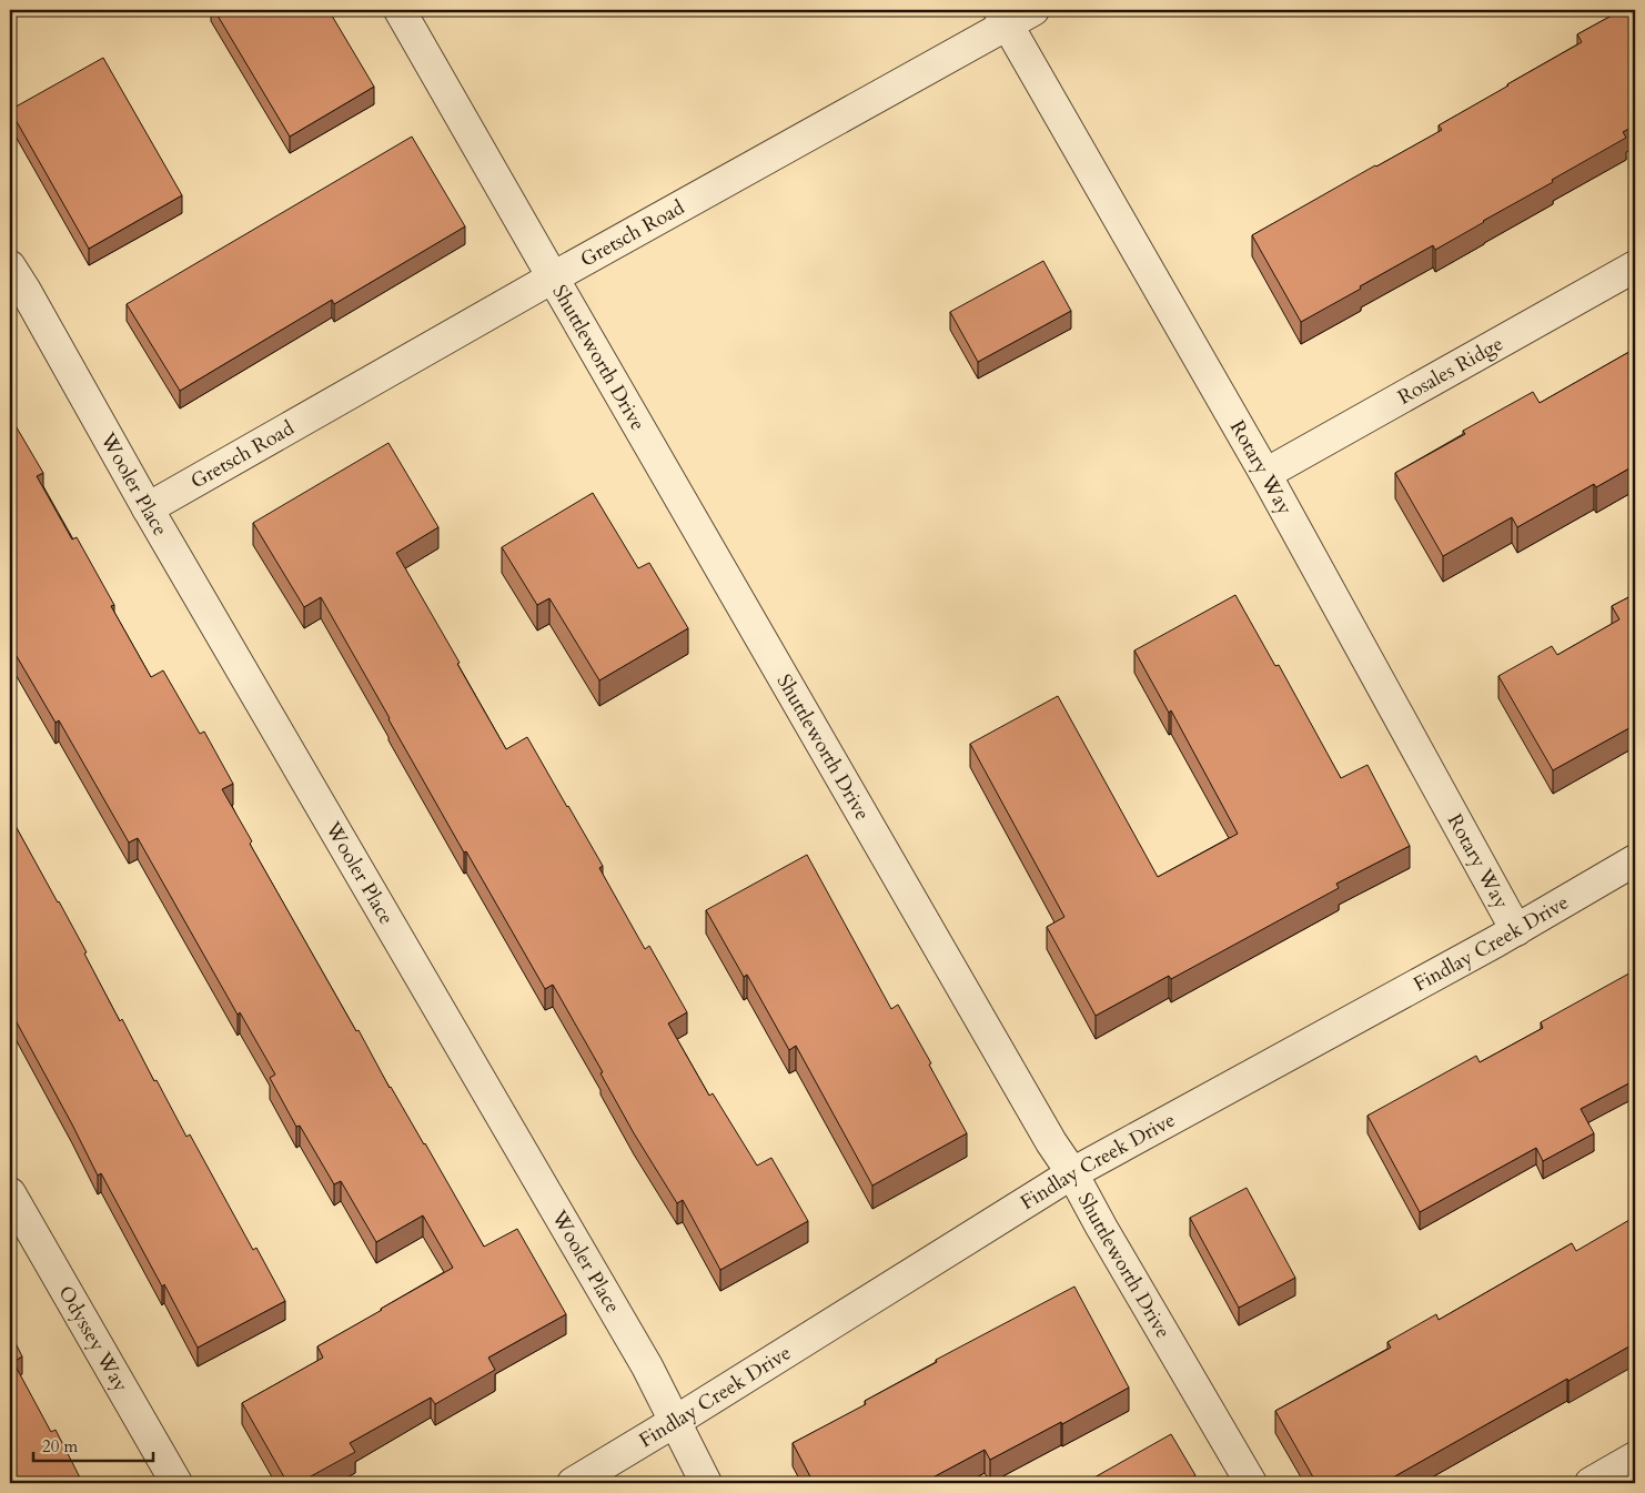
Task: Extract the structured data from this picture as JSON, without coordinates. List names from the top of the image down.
{
  "streets": {
    "street": [
      "Gretsch Road",
      "Shuttleworth Drive",
      "Rosales Ridge",
      "Rotary Way",
      "Wooler Place",
      "Findlay Creek Drive",
      "Odyssey Way"
    ]
  },
  "crossings": [
    ["Gretsch Road", "Shuttleworth Drive"],
    ["Gretsch Road", "Rotary Way"],
    ["Gretsch Road", "Wooler Place"],
    ["Shuttleworth Drive", "Findlay Creek Drive"],
    ["Rosales Ridge", "Rotary Way"],
    ["Rotary Way", "Findlay Creek Drive"],
    ["Wooler Place", "Findlay Creek Drive"]
  ],
  "scale_bar": "20 m"
}
